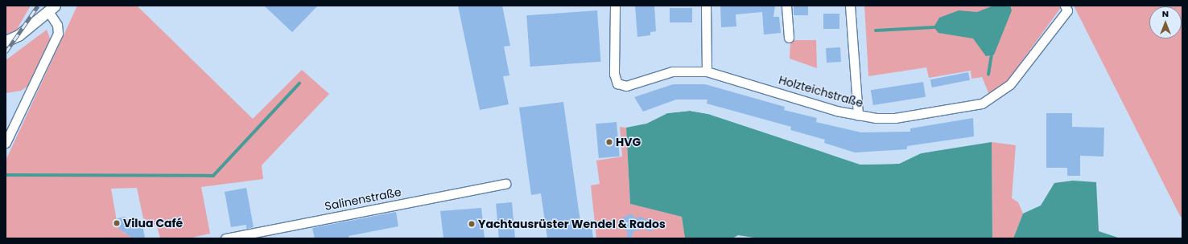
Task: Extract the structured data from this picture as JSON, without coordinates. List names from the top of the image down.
{
  "streets": {
    "street": ["Holzteichstraße", "Salinenstraße"]
  },
  "places": ["HVG", "Vilua Café", "Yachtausrüster Wendel & Rados"],
  "north": "top"
}
